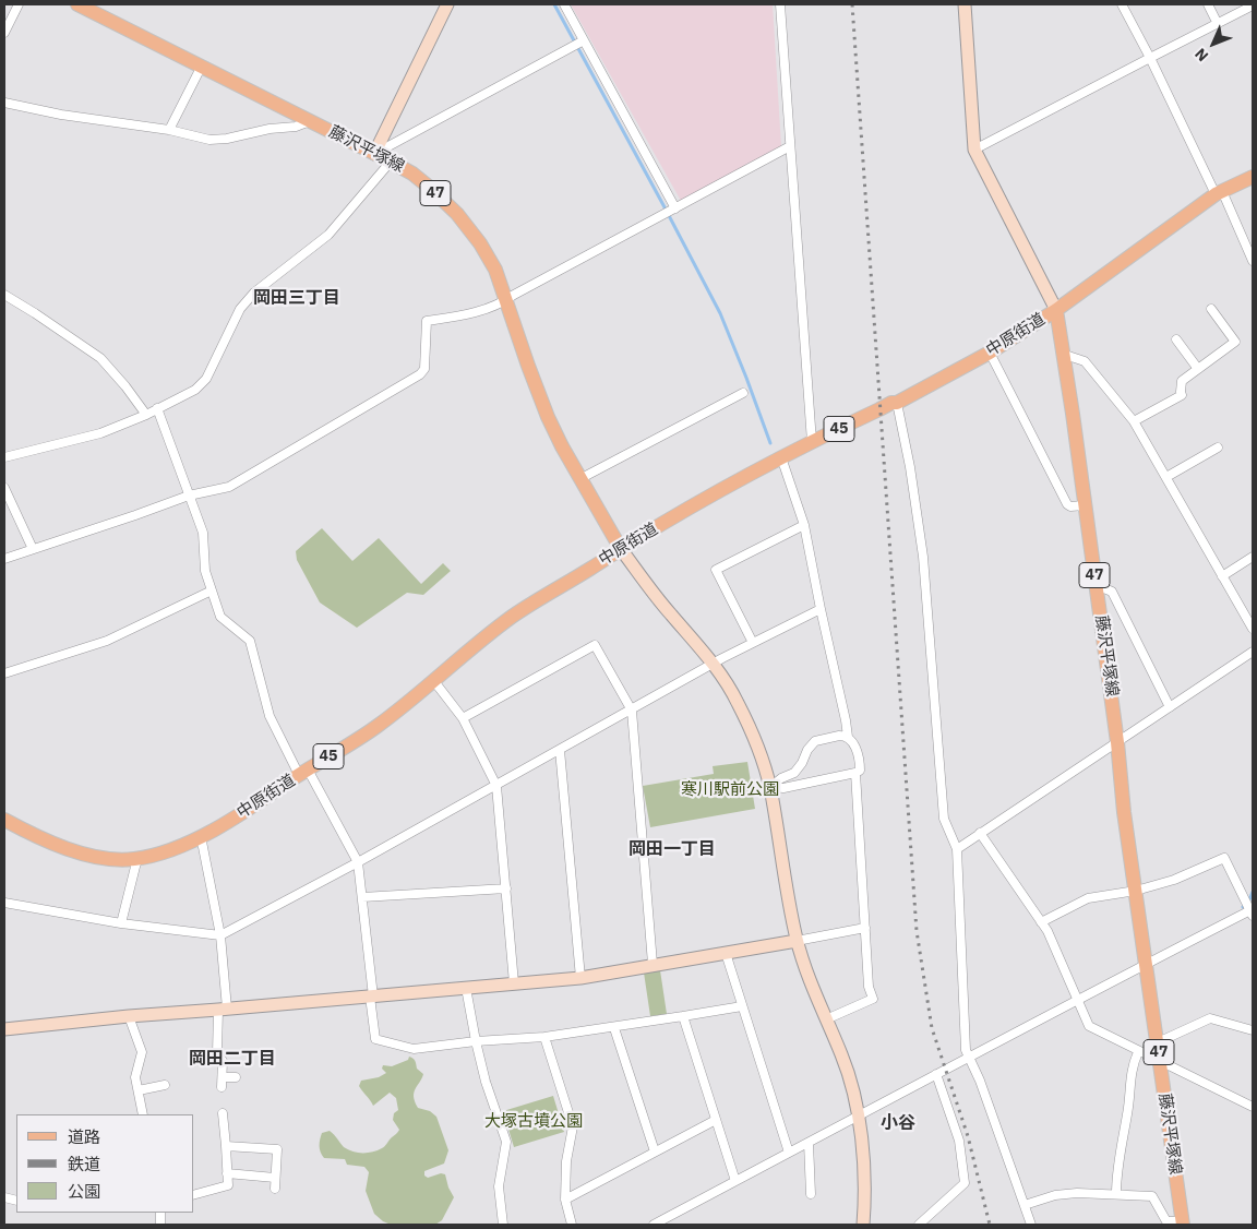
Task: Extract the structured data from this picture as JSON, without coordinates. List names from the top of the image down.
{
  "streets": {
    "main road": [
      "藤沢平塚線",
      "47",
      "中原街道",
      "45"
    ]
  },
  "crossings": [
    ["藤沢平塚線", "中原街道"]
  ],
  "districts": [
    "岡田三丁目",
    "岡田一丁目",
    "岡田二丁目",
    "小谷"
  ],
  "parks": ["寒川駅前公園", "大塚古墳公園"],
  "legend": ["道路", "鉄道", "公園"],
  "north": "bottom left"
}
